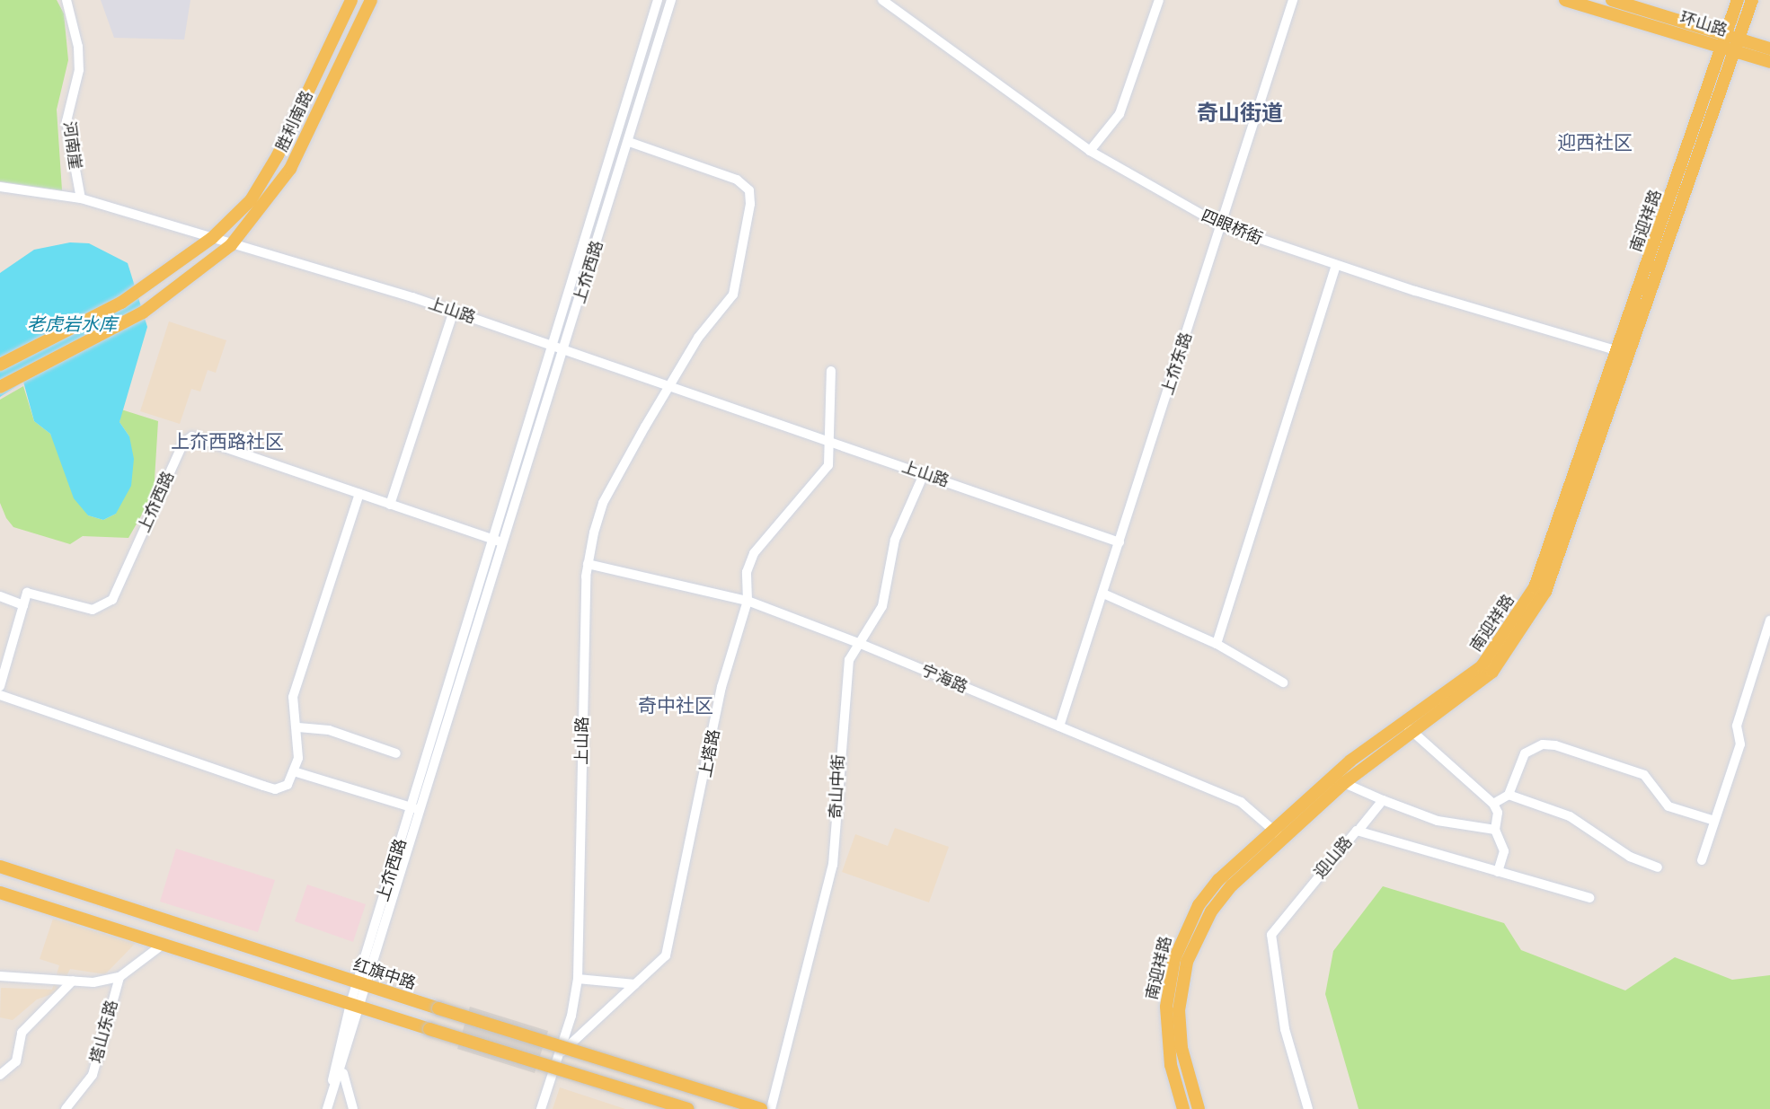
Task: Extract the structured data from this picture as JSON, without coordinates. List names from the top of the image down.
{
  "streets": {
    "main road": [
      "环山路",
      "胜利南路",
      "南迎祥路",
      "红旗中路"
    ],
    "street": [
      "河南崖",
      "四眼桥街",
      "上夼西路",
      "上山路",
      "上夼东路",
      "宁海路",
      "上塔路",
      "奇山中街",
      "迎山路",
      "塔山东路"
    ]
  },
  "crossings": [
    ["环山路", "南迎祥路"],
    ["胜利南路", "上山路"],
    ["河南崖", "上山路"],
    ["南迎祥路", "四眼桥街"],
    ["南迎祥路", "宁海路"],
    ["四眼桥街", "上夼东路"],
    ["上夼西路", "上山路"],
    ["上夼西路", "红旗中路"],
    ["上山路", "上夼东路"],
    ["上山路", "宁海路"],
    ["上山路", "上塔路"],
    ["上山路", "奇山中街"],
    ["上夼东路", "宁海路"],
    ["宁海路", "上塔路"],
    ["宁海路", "奇山中街"]
  ],
  "districts": [
    "奇山街道",
    "迎西社区",
    "上夼西路社区",
    "奇中社区"
  ],
  "water": ["老虎岩水库"]
}
